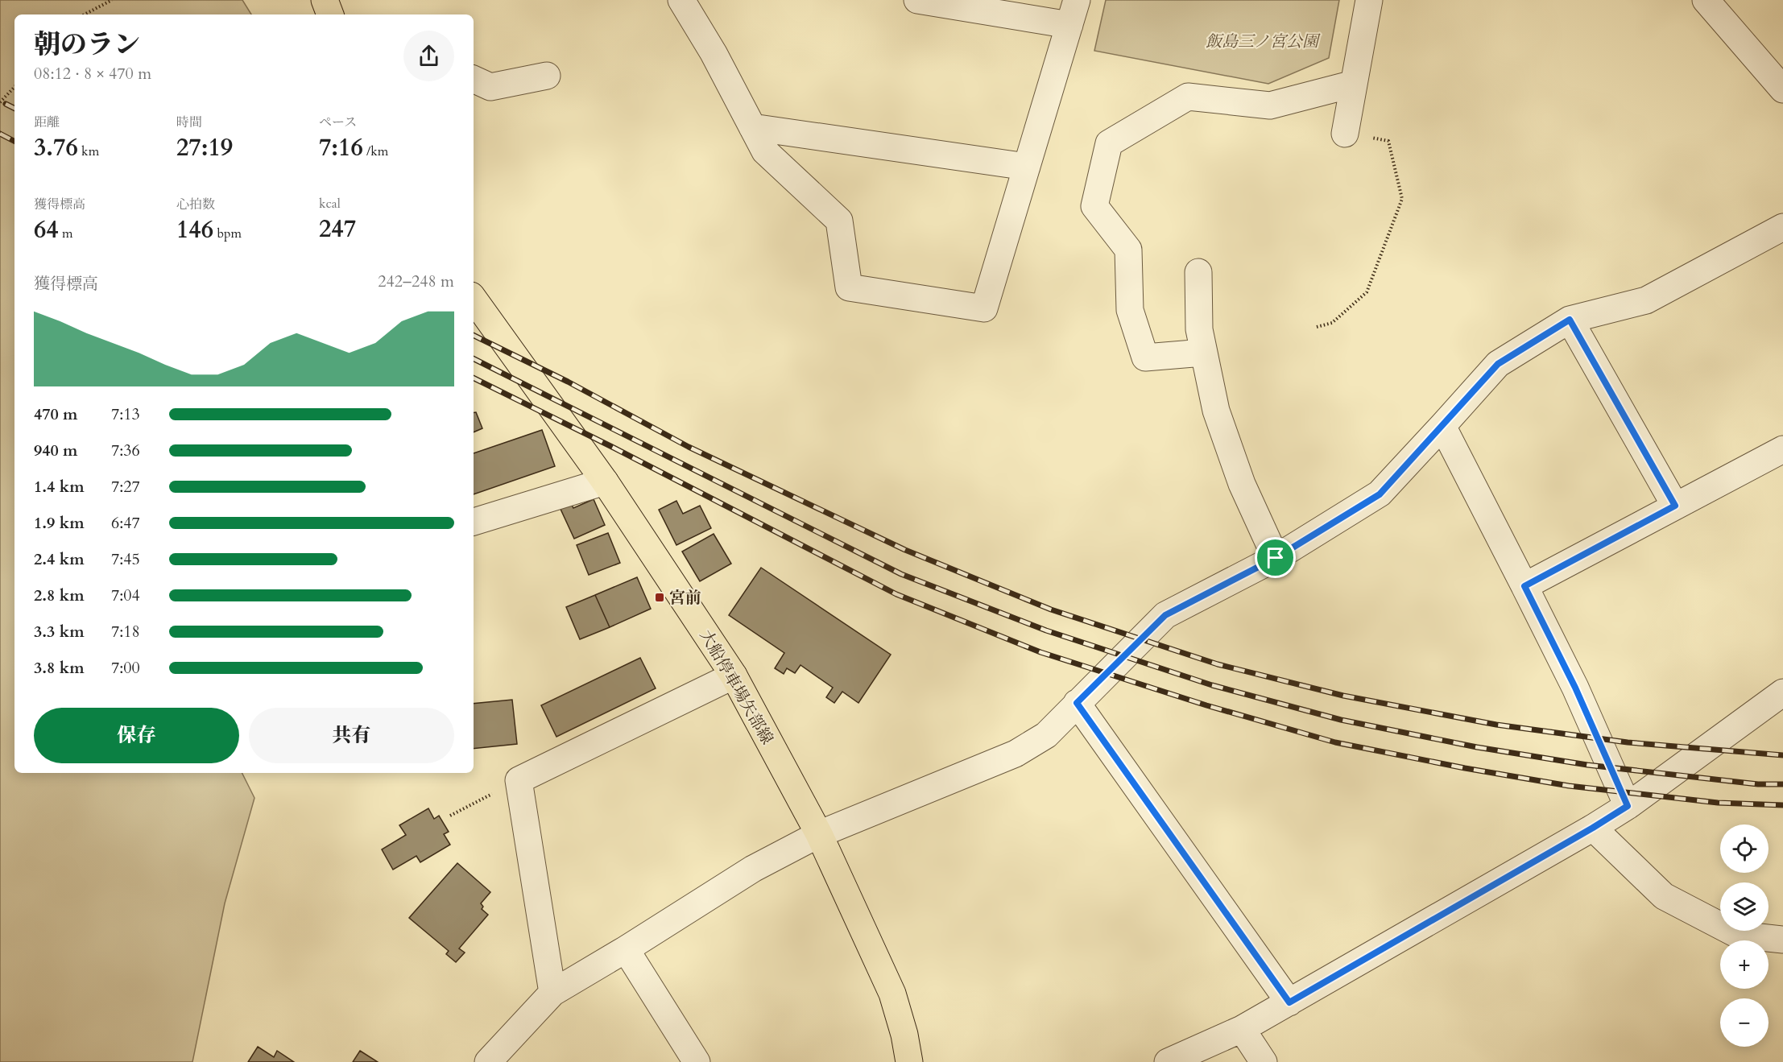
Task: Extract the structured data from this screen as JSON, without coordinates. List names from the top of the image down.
{
  "streets": {
    "main road": ["大船停車場矢部線"]
  },
  "parks": ["飯島三ノ宮公園"],
  "places": {
    "transit": ["宮前"]
  },
  "page": {
    "heading": ["朝のラン", "08:12 · 8 × 470 m"],
    "stats": [
      ["距離", "3.76 km"],
      ["時間", "27:19"],
      ["ペース", "7:16 /km"],
      ["獲得標高", "64 m"],
      ["心拍数", "146 bpm"],
      ["kcal", "247"]
    ],
    "chart": ["獲得標高", "242–248 m"],
    "list": [
      {
        "name": "470 m",
        "note": "7:13"
      },
      {
        "name": "940 m",
        "note": "7:36"
      },
      {
        "name": "1.4 km",
        "note": "7:27"
      },
      {
        "name": "1.9 km",
        "note": "6:47"
      },
      {
        "name": "2.4 km",
        "note": "7:45"
      },
      {
        "name": "2.8 km",
        "note": "7:04"
      },
      {
        "name": "3.3 km",
        "note": "7:18"
      },
      {
        "name": "3.8 km",
        "note": "7:00"
      }
    ],
    "buttons": ["保存", "共有"],
    "map_buttons": ["+", "−"]
  }
}
